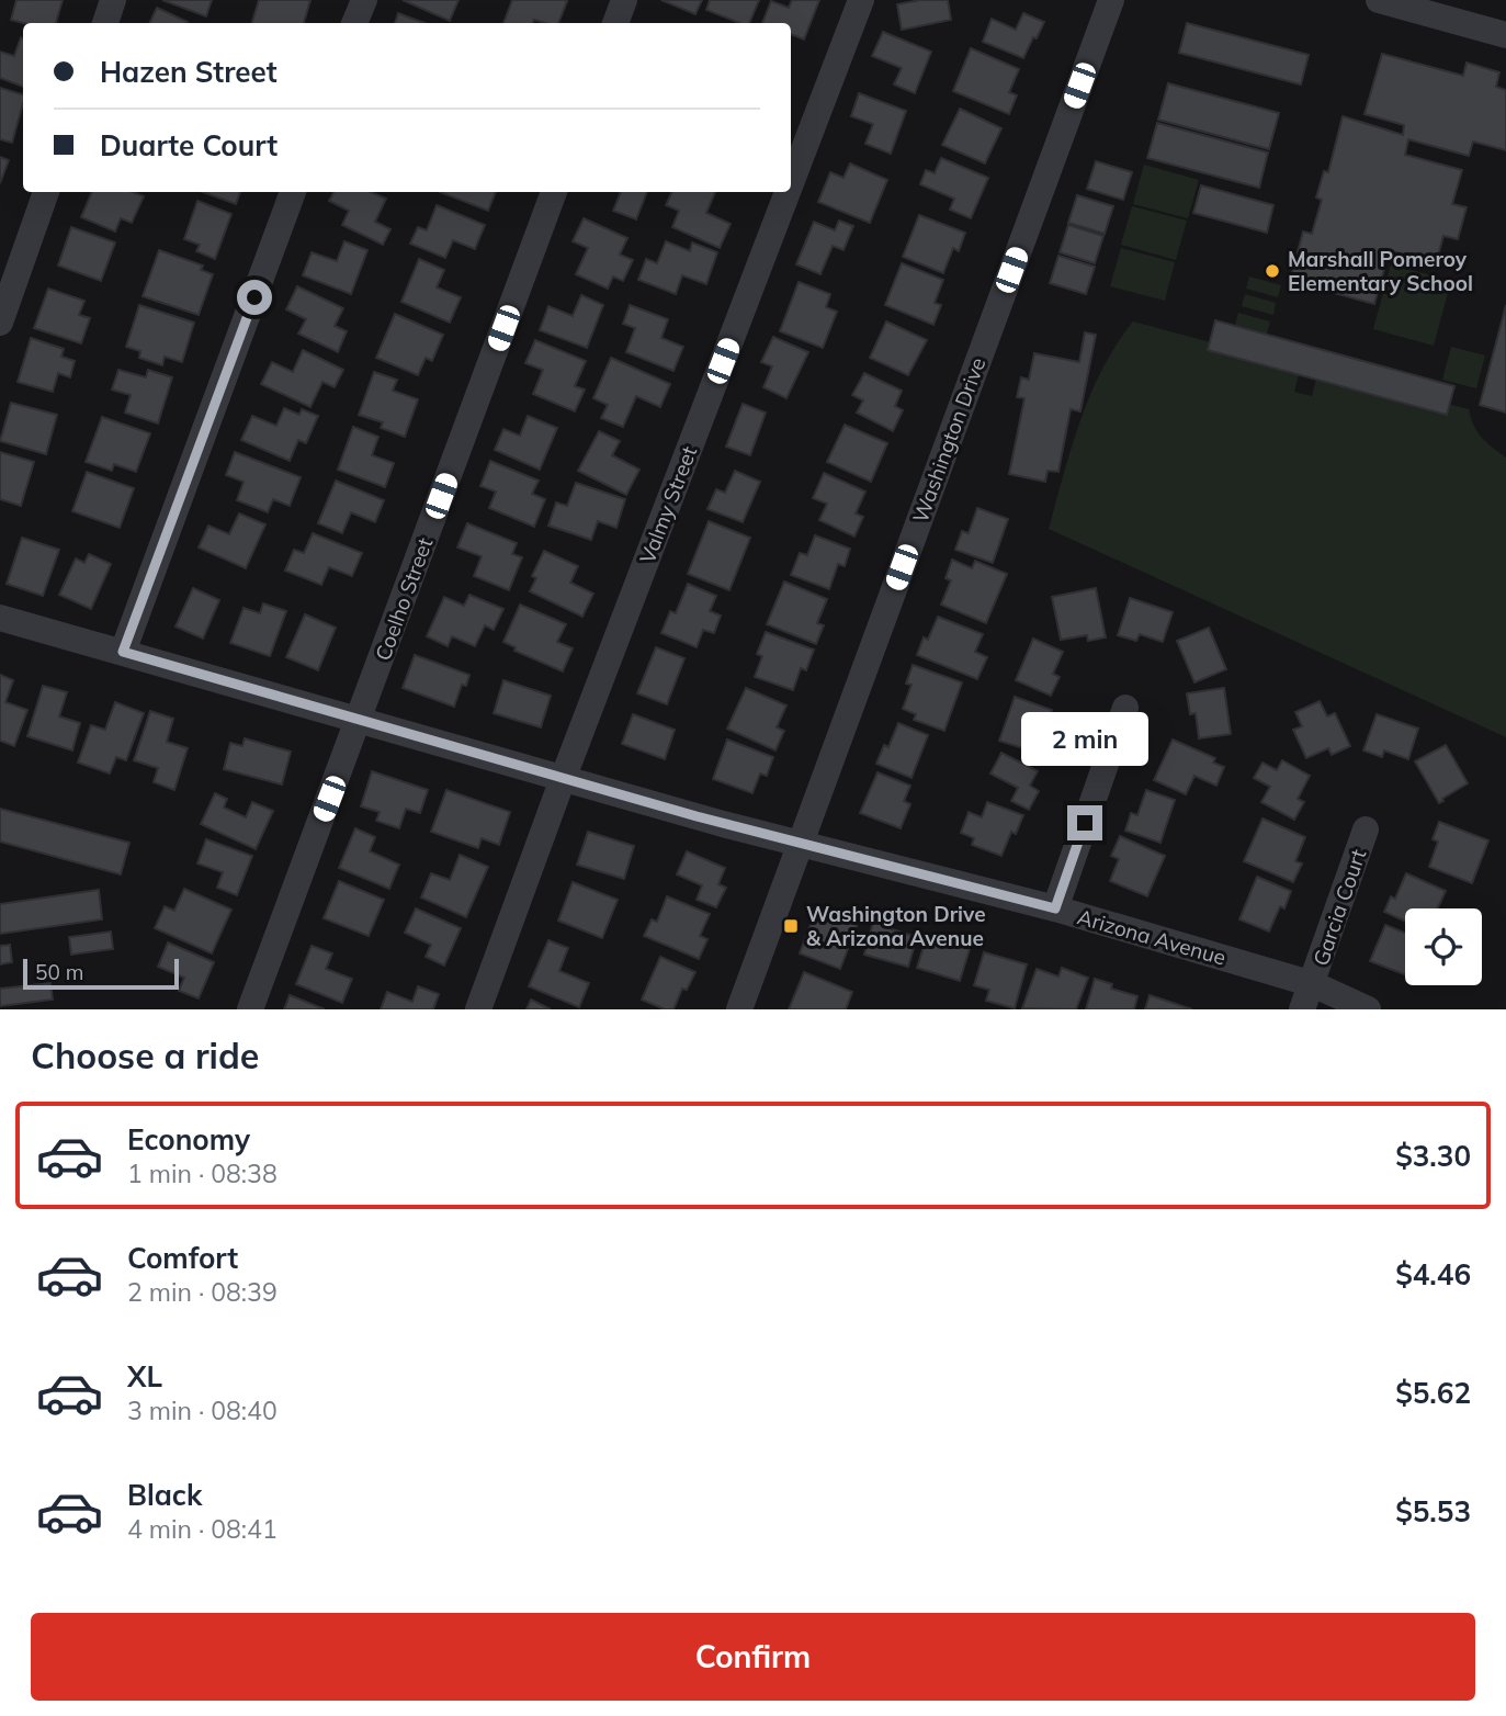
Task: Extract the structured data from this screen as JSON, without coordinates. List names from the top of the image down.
{
  "streets": {
    "street": [
      "Washington Drive",
      "Valmy Street",
      "Coelho Street",
      "Garcia Court",
      "Arizona Avenue"
    ]
  },
  "crossings": [
    ["Washington Drive", "Arizona Avenue"],
    ["Valmy Street", "Arizona Avenue"],
    ["Coelho Street", "Arizona Avenue"],
    ["Garcia Court", "Arizona Avenue"]
  ],
  "places": {
    "other": ["Marshall Pomeroy Elementary School"],
    "transit": ["Washington Drive & Arizona Avenue"]
  },
  "scale_bar": "50 m",
  "page": {
    "banner": ["Hazen Street", "Duarte Court"],
    "bubble": "2 min",
    "scale": "50 m",
    "heading": "Choose a ride",
    "list": [
      {
        "name": "Economy",
        "note": "1 min · 08:38",
        "value": "$3.30"
      },
      {
        "name": "Comfort",
        "note": "2 min · 08:39",
        "value": "$4.46"
      },
      {
        "name": "XL",
        "note": "3 min · 08:40",
        "value": "$5.62"
      },
      {
        "name": "Black",
        "note": "4 min · 08:41",
        "value": "$5.53"
      }
    ],
    "buttons": "Confirm"
  }
}
